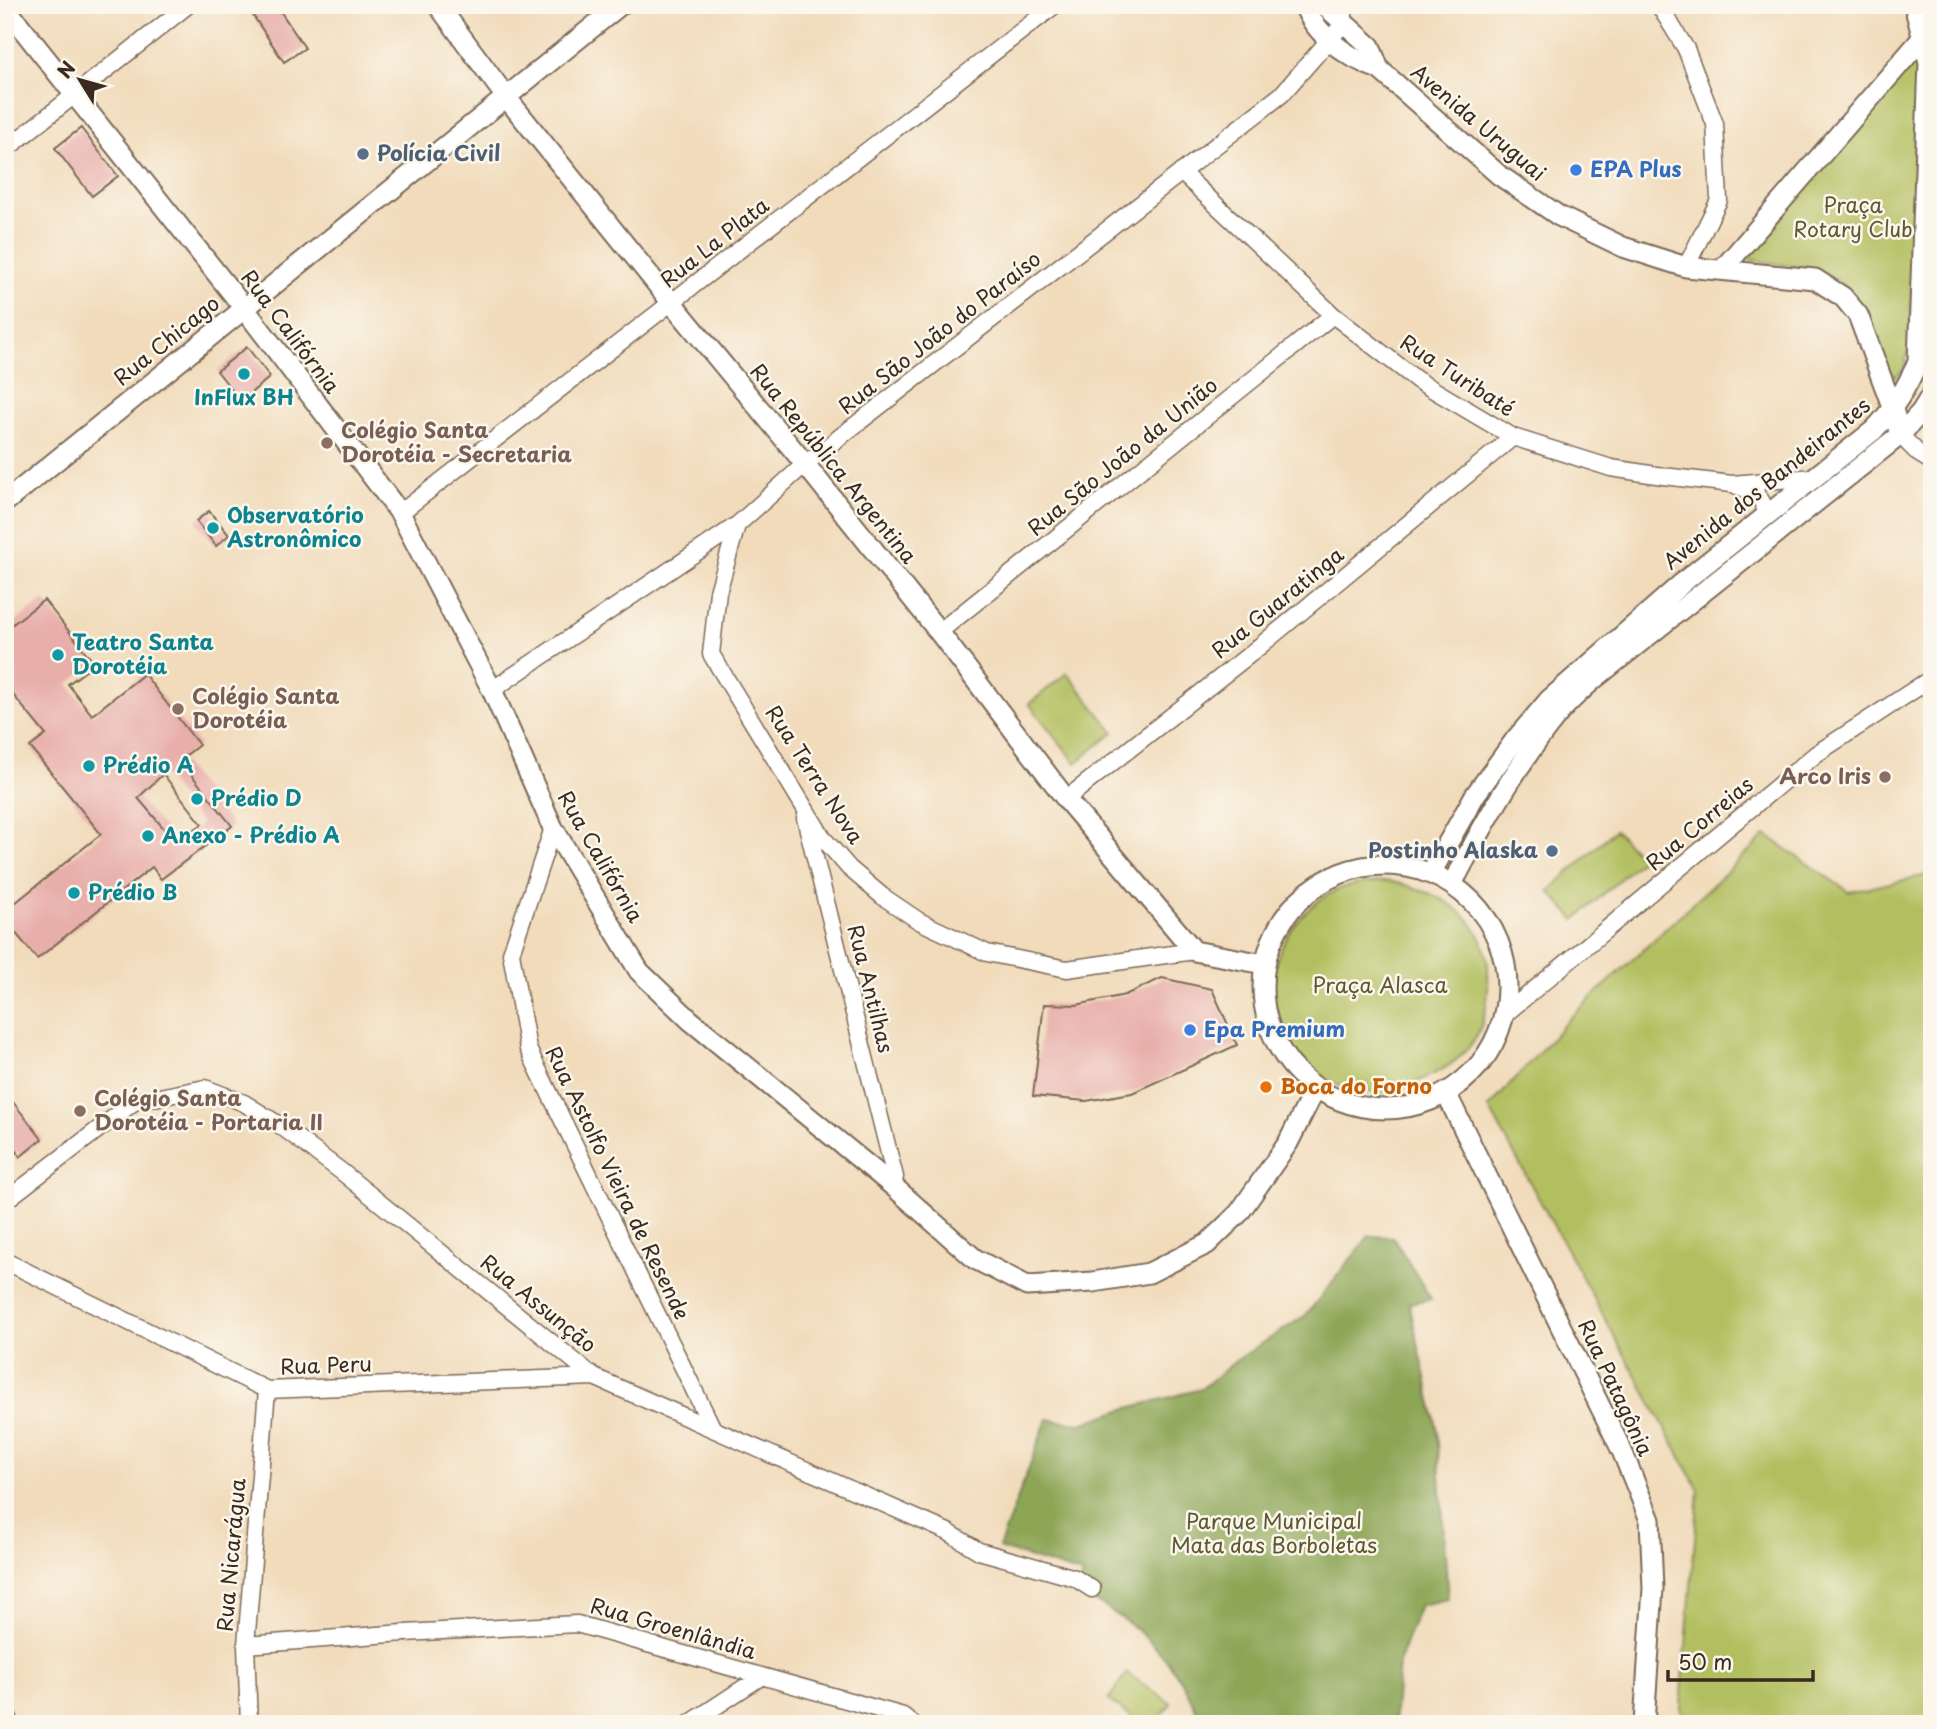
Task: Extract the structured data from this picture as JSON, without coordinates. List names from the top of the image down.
{
  "streets": {
    "street": [
      "Avenida Uruguai",
      "Rua La Plata",
      "Rua Califórnia",
      "Rua São João do Paraíso",
      "Rua Chicago",
      "Rua Turibaté",
      "Rua São João da União",
      "Rua República Argentina",
      "Avenida dos Bandeirantes",
      "Rua Guaratinga",
      "Rua Terra Nova",
      "Rua Correias",
      "Rua Antilhas",
      "Rua Astolfo Vieira de Resende",
      "Rua Assunção",
      "Rua Peru",
      "Rua Patagônia",
      "Rua Nicarágua",
      "Rua Groenlândia"
    ]
  },
  "crossings": [
    ["Avenida Uruguai", "Rua São João do Paraíso"],
    ["Avenida Uruguai", "Avenida dos Bandeirantes"],
    ["Rua La Plata", "Rua Califórnia"],
    ["Rua La Plata", "Rua República Argentina"],
    ["Rua Califórnia", "Rua São João do Paraíso"],
    ["Rua Califórnia", "Rua Chicago"],
    ["Rua Califórnia", "Avenida dos Bandeirantes"],
    ["Rua Califórnia", "Rua Terra Nova"],
    ["Rua Califórnia", "Rua Correias"],
    ["Rua Califórnia", "Rua Antilhas"],
    ["Rua Califórnia", "Rua Astolfo Vieira de Resende"],
    ["Rua Califórnia", "Rua Patagônia"],
    ["Rua São João do Paraíso", "Rua Turibaté"],
    ["Rua São João do Paraíso", "Rua República Argentina"],
    ["Rua São João do Paraíso", "Rua Terra Nova"],
    ["Rua Chicago", "Rua República Argentina"],
    ["Rua Turibaté", "Rua São João da União"],
    ["Rua Turibaté", "Avenida dos Bandeirantes"],
    ["Rua Turibaté", "Rua Guaratinga"],
    ["Rua São João da União", "Rua República Argentina"],
    ["Rua República Argentina", "Rua Guaratinga"],
    ["Rua República Argentina", "Rua Terra Nova"],
    ["Avenida dos Bandeirantes", "Rua Terra Nova"],
    ["Avenida dos Bandeirantes", "Rua Correias"],
    ["Avenida dos Bandeirantes", "Rua Patagônia"],
    ["Rua Terra Nova", "Rua Correias"],
    ["Rua Terra Nova", "Rua Antilhas"],
    ["Rua Terra Nova", "Rua Patagônia"],
    ["Rua Correias", "Rua Patagônia"],
    ["Rua Astolfo Vieira de Resende", "Rua Assunção"],
    ["Rua Assunção", "Rua Peru"],
    ["Rua Peru", "Rua Nicarágua"],
    ["Rua Nicarágua", "Rua Groenlândia"]
  ],
  "parks": ["Praça Rotary Club", "Praça Alasca", "Parque Municipal Mata das Borboletas"],
  "places": [
    "Polícia Civil",
    "EPA Plus",
    "InFlux BH",
    "Colégio Santa Dorotéia - Secretaria",
    "Observatório Astronômico",
    "Teatro Santa Dorotéia",
    "Colégio Santa Dorotéia",
    "Prédio A",
    "Arco Iris",
    "Prédio D",
    "Anexo - Prédio A",
    "Postinho Alaska",
    "Prédio B",
    "Epa Premium",
    "Boca do Forno",
    "Colégio Santa Dorotéia - Portaria II"
  ],
  "scale_bar": "50 m",
  "north": "top left"
}
